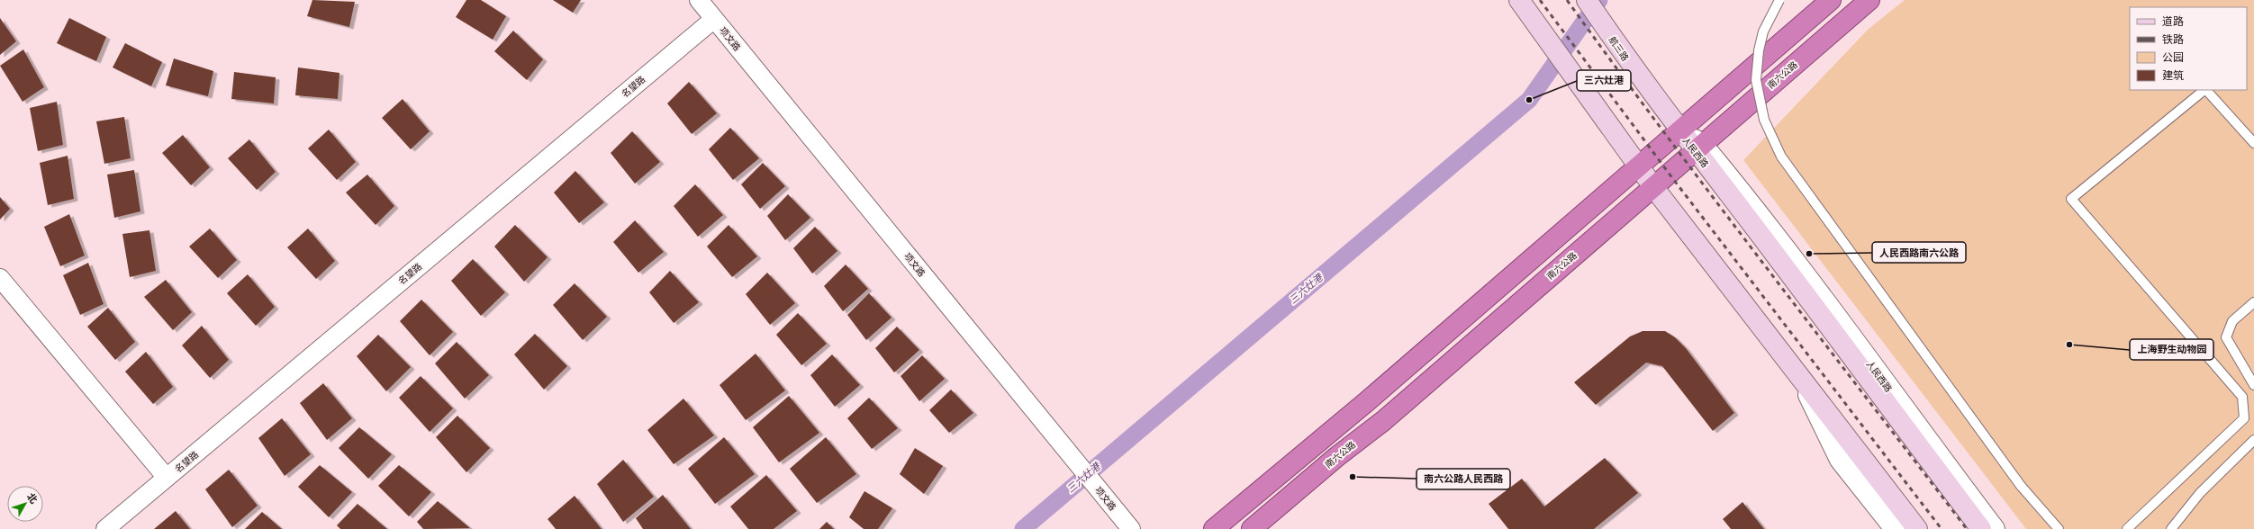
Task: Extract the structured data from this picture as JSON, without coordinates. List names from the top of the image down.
{
  "streets": {
    "highway": ["南六公路"],
    "main road": ["航三路", "人民西路"],
    "street": ["项文路", "名望路"]
  },
  "crossings": [
    ["项文路", "名望路"],
    ["航三路", "人民西路"],
    ["南六公路", "人民西路"]
  ],
  "water": ["三六灶港"],
  "places": [
    "三六灶港",
    "人民西路南六公路",
    "上海野生动物园",
    "南六公路人民西路"
  ],
  "legend": [
    "道路",
    "铁路",
    "公园",
    "建筑"
  ],
  "north": "top right"
}
